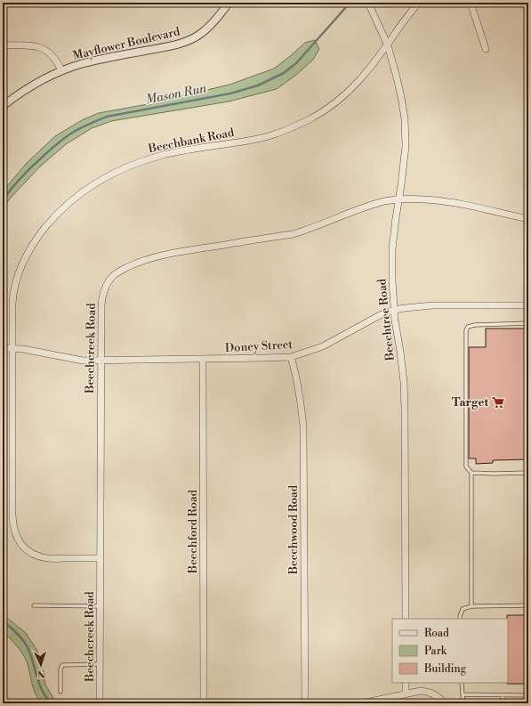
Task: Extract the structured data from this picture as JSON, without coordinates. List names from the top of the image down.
{
  "streets": {
    "street": [
      "Mayflower Boulevard",
      "Beechbank Road",
      "Beechtree Road",
      "Doney Street",
      "Beechcreek Road",
      "Beechwood Road",
      "Beechford Road"
    ]
  },
  "crossings": [
    ["Beechbank Road", "Beechtree Road"],
    ["Beechbank Road", "Doney Street"],
    ["Beechbank Road", "Beechcreek Road"],
    ["Beechtree Road", "Doney Street"],
    ["Beechtree Road", "Beechcreek Road"],
    ["Doney Street", "Beechcreek Road"],
    ["Doney Street", "Beechwood Road"],
    ["Doney Street", "Beechford Road"]
  ],
  "water": ["Mason Run"],
  "places": {
    "supermarket": ["Target"]
  },
  "legend": ["Road", "Park", "Building"],
  "north": "bottom"
}
